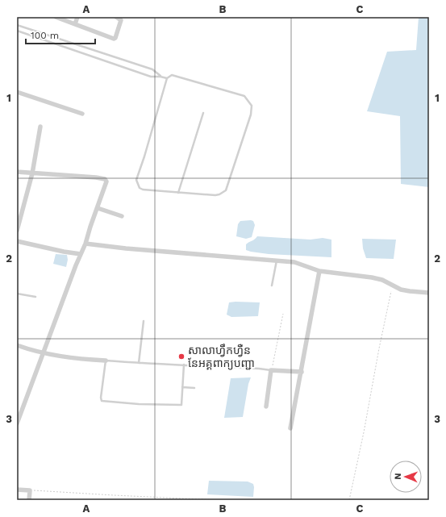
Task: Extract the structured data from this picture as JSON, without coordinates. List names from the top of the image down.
{
  "places": ["សាលាហ្វឹកហ្វឺន នែអគ្គពាក្យបញ្ជា"],
  "scale_bar": "100 m",
  "north": "left",
  "grid": {
    "columns": ["A", "B", "C"],
    "rows": ["1", "2", "3"]
  }
}
